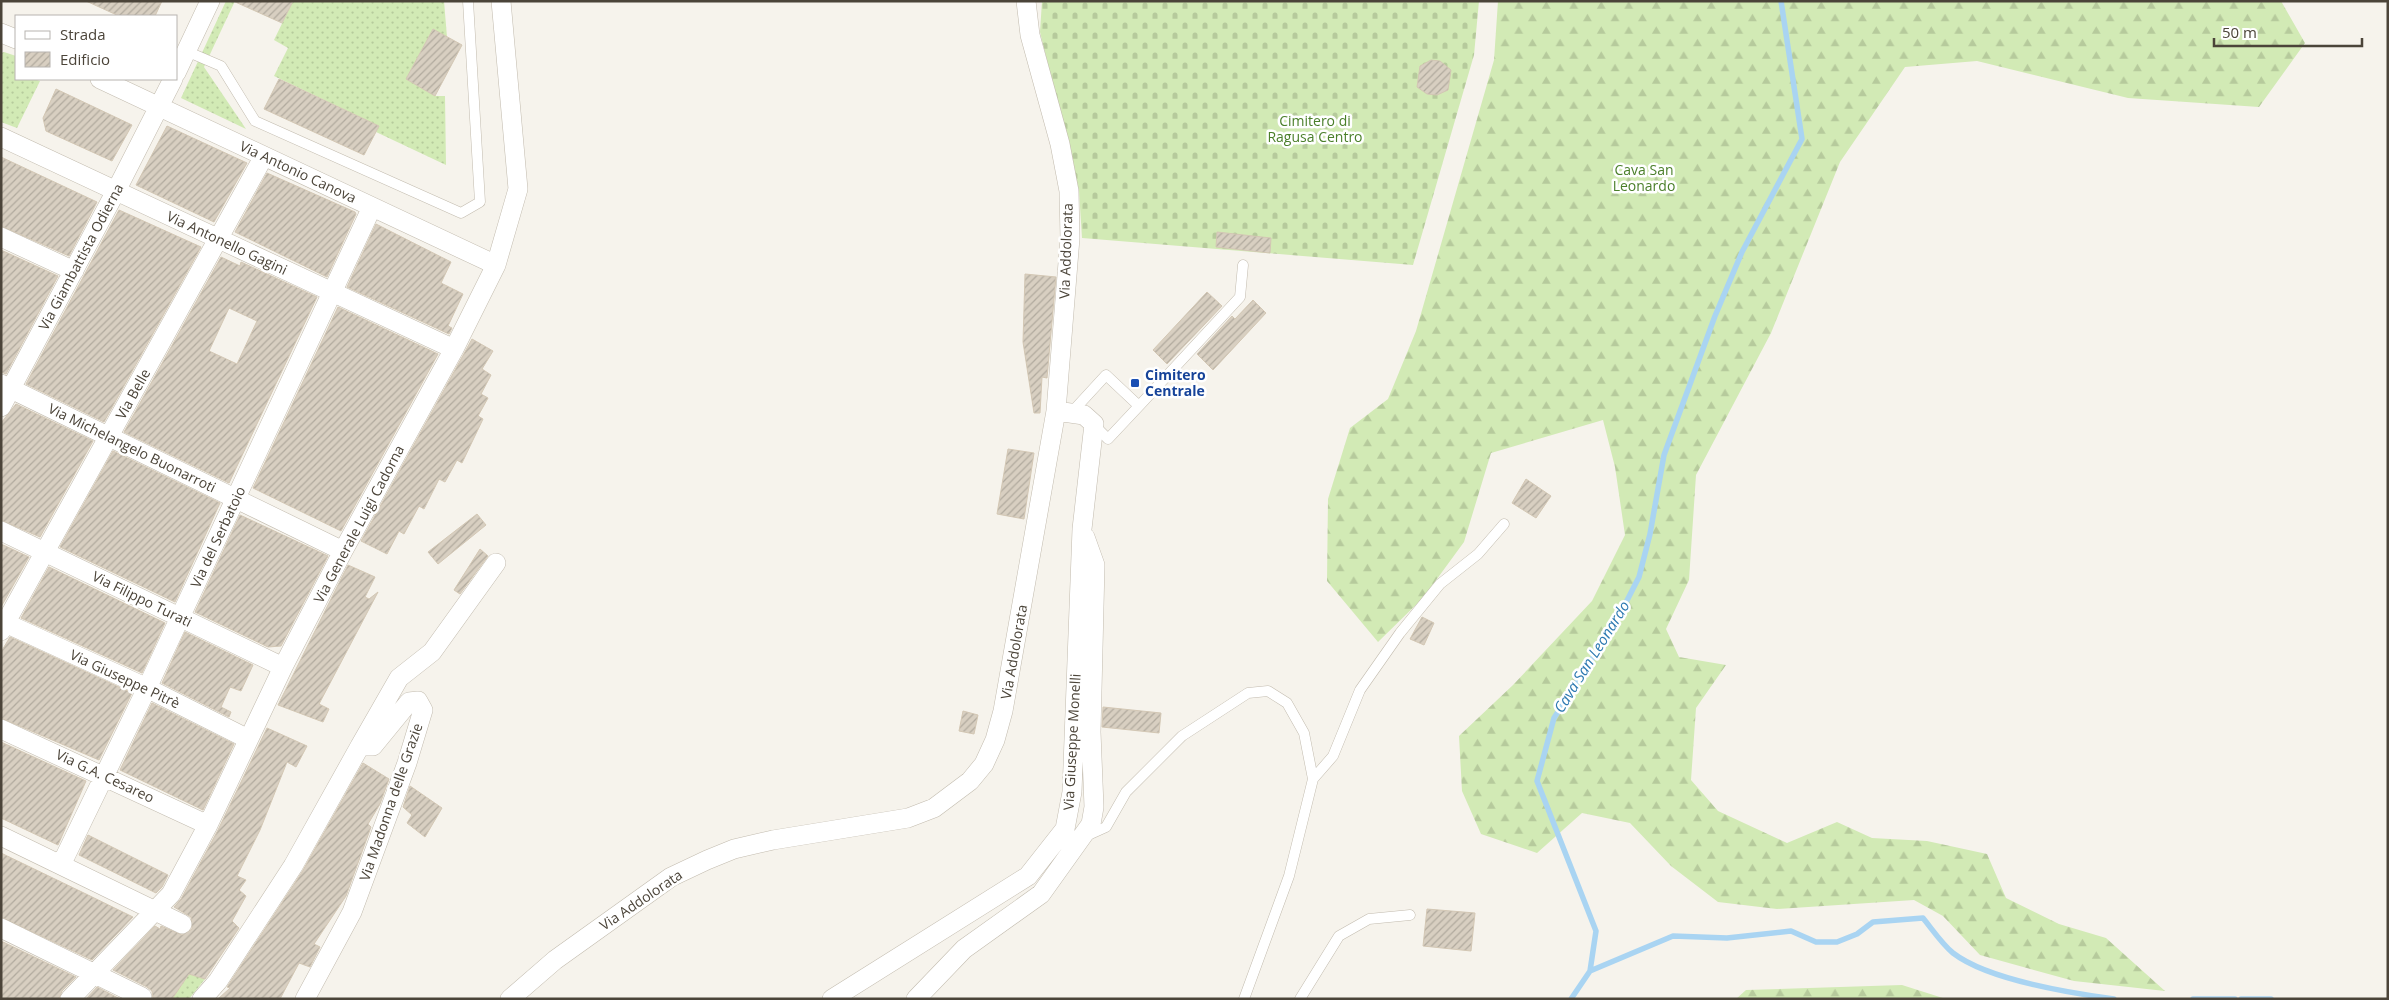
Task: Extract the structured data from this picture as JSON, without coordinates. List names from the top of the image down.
{
  "streets": {
    "street": [
      "Via Antonio Canova",
      "Via Antonello Gagini",
      "Via Addolorata",
      "Via Giambattista Odierna",
      "Via Belle",
      "Via Michelangelo Buonarroti",
      "Via Generale Luigi Cadorna",
      "Via del Serbatoio",
      "Via Filippo Turati",
      "Via Giuseppe Pitrè",
      "Via Giuseppe Monelli",
      "Via G.A. Cesareo",
      "Via Madonna delle Grazie"
    ]
  },
  "crossings": [
    ["Via Antonio Canova", "Via Giambattista Odierna"],
    ["Via Antonio Canova", "Via Belle"],
    ["Via Antonio Canova", "Via Generale Luigi Cadorna"],
    ["Via Antonio Canova", "Via del Serbatoio"],
    ["Via Antonello Gagini", "Via Giambattista Odierna"],
    ["Via Antonello Gagini", "Via Belle"],
    ["Via Antonello Gagini", "Via Generale Luigi Cadorna"],
    ["Via Antonello Gagini", "Via del Serbatoio"],
    ["Via Giambattista Odierna", "Via Michelangelo Buonarroti"],
    ["Via Belle", "Via Michelangelo Buonarroti"],
    ["Via Belle", "Via Filippo Turati"],
    ["Via Belle", "Via Giuseppe Pitrè"],
    ["Via Michelangelo Buonarroti", "Via Generale Luigi Cadorna"],
    ["Via Michelangelo Buonarroti", "Via del Serbatoio"],
    ["Via Generale Luigi Cadorna", "Via Filippo Turati"],
    ["Via Generale Luigi Cadorna", "Via Giuseppe Pitrè"],
    ["Via Generale Luigi Cadorna", "Via G.A. Cesareo"],
    ["Via del Serbatoio", "Via Filippo Turati"],
    ["Via del Serbatoio", "Via Giuseppe Pitrè"],
    ["Via del Serbatoio", "Via G.A. Cesareo"]
  ],
  "water": ["Cava San Leonardo"],
  "parks": ["Cimitero di Ragusa Centro", "Cava San Leonardo"],
  "places": {
    "transit": ["Cimitero Centrale"]
  },
  "legend": ["Strada", "Edificio"],
  "scale_bar": "50 m"
}
